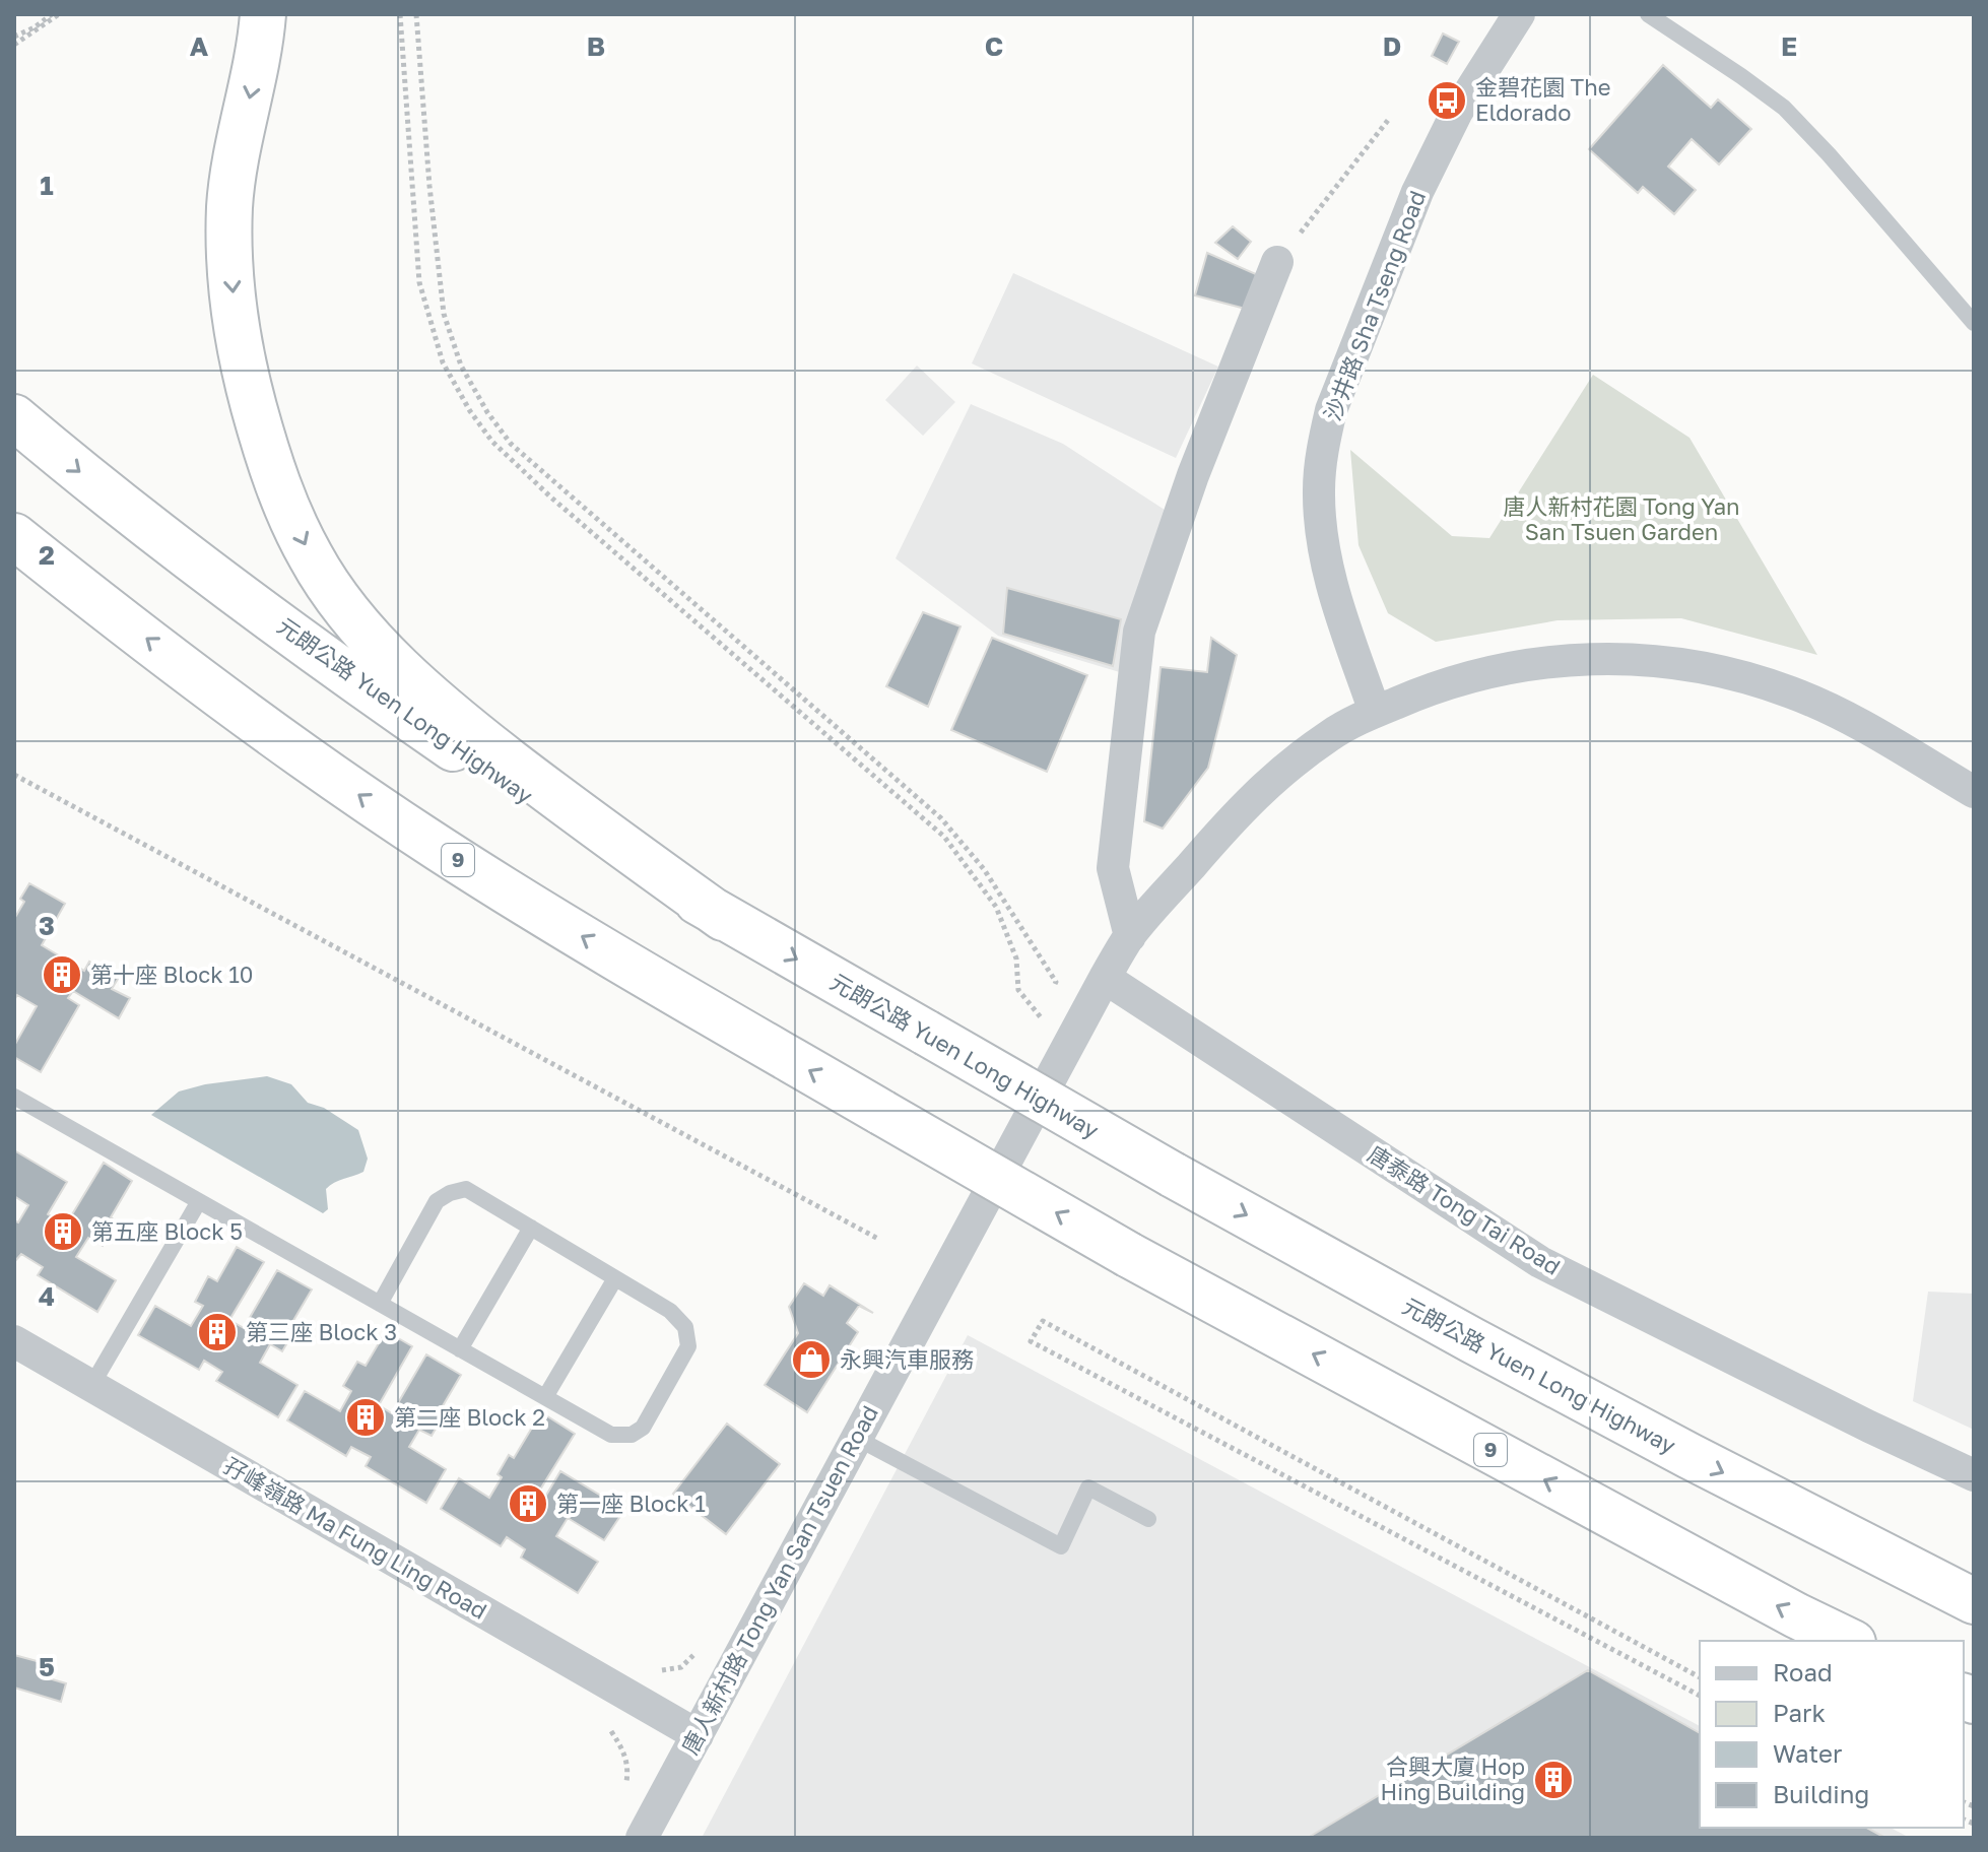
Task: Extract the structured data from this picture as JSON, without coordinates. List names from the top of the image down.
{
  "streets": {
    "highway": ["元朗公路 Yuen Long Highway", "9"],
    "street": [
      "沙井路 Sha Tseng Road",
      "唐泰路 Tong Tai Road",
      "孖峰嶺路 Ma Fung Ling Road",
      "唐人新村路 Tong Yan San Tsuen Road"
    ]
  },
  "crossings": [
    ["沙井路 Sha Tseng Road", "唐人新村路 Tong Yan San Tsuen Road"],
    ["唐泰路 Tong Tai Road", "唐人新村路 Tong Yan San Tsuen Road"],
    ["孖峰嶺路 Ma Fung Ling Road", "唐人新村路 Tong Yan San Tsuen Road"]
  ],
  "parks": ["唐人新村花園 Tong Yan San Tsuen Garden"],
  "places": {
    "bus stop": ["金碧花園 The Eldorado"],
    "building": [
      "第十座 Block 10",
      "第五座 Block 5",
      "第三座 Block 3",
      "第二座 Block 2",
      "第一座 Block 1",
      "合興大廈 Hop Hing Building"
    ],
    "shop": ["永興汽車服務"]
  },
  "legend": [
    "Road",
    "Park",
    "Water",
    "Building"
  ],
  "grid": {
    "columns": [
      "A",
      "B",
      "C",
      "D",
      "E"
    ],
    "rows": [
      "1",
      "2",
      "3",
      "4",
      "5"
    ]
  }
}
